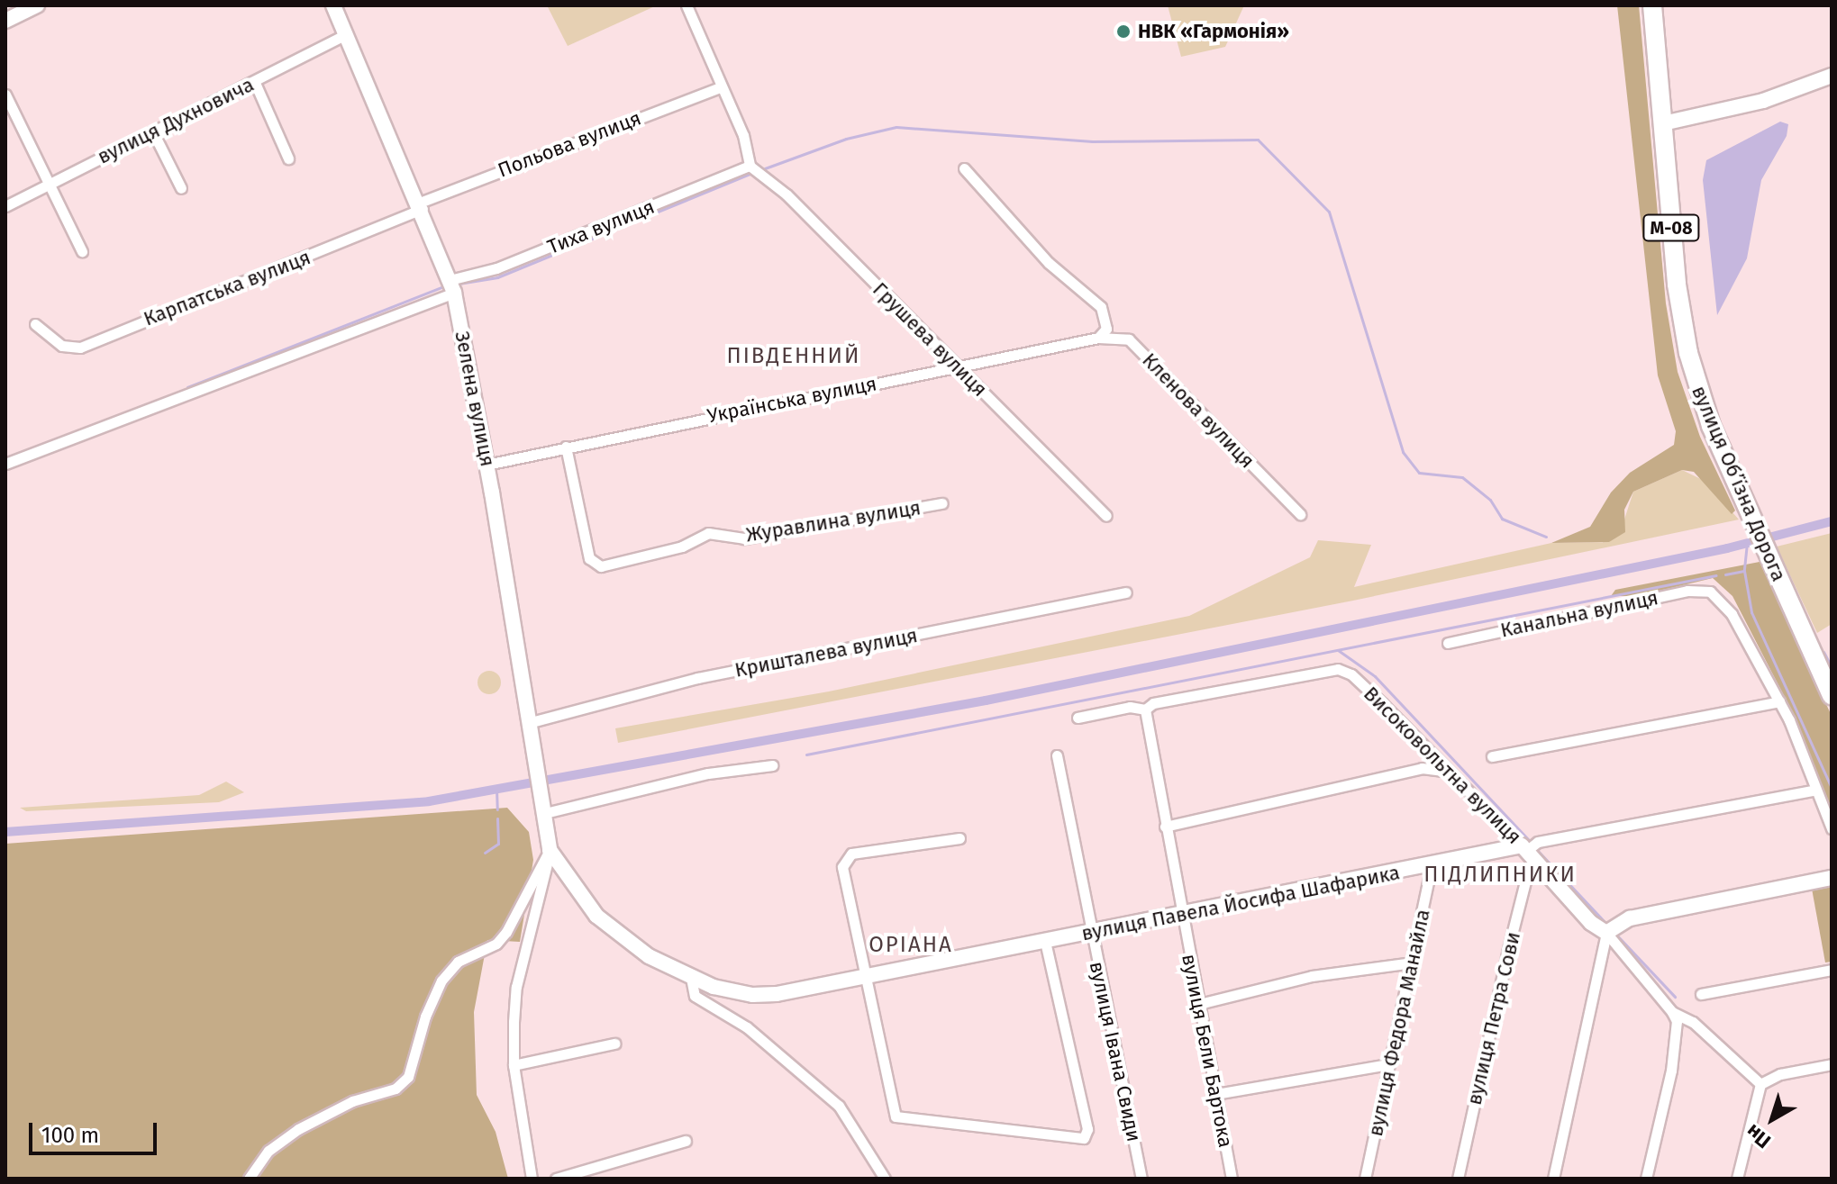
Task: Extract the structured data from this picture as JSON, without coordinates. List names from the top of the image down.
{
  "streets": {
    "highway": ["М-08", "вулиця Обʼїзна Дорога"],
    "street": [
      "вулиця Духновича",
      "Польова вулиця",
      "Тиха вулиця",
      "Карпатська вулиця",
      "Грушева вулиця",
      "Зелена вулиця",
      "Українська вулиця",
      "Кленова вулиця",
      "Журавлина вулиця",
      "Канальна вулиця",
      "Кришталева вулиця",
      "Високовольтна вулиця",
      "вулиця Павела Йосифа Шафарика",
      "вулиця Петра Сови",
      "вулиця Федора Манайла",
      "вулиця Бели Бартока",
      "вулиця Івана Свиди"
    ]
  },
  "crossings": [
    ["вулиця Духновича", "Зелена вулиця"],
    ["Польова вулиця", "Карпатська вулиця"],
    ["Польова вулиця", "Зелена вулиця"],
    ["Тиха вулиця", "Грушева вулиця"],
    ["Тиха вулиця", "Зелена вулиця"],
    ["Карпатська вулиця", "Зелена вулиця"],
    ["Грушева вулиця", "Українська вулиця"],
    ["Зелена вулиця", "Українська вулиця"],
    ["Зелена вулиця", "Кришталева вулиця"],
    ["Зелена вулиця", "вулиця Павела Йосифа Шафарика"],
    ["Українська вулиця", "Кленова вулиця"],
    ["Українська вулиця", "Журавлина вулиця"],
    ["Високовольтна вулиця", "вулиця Павела Йосифа Шафарика"],
    ["Високовольтна вулиця", "вулиця Петра Сови"],
    ["Високовольтна вулиця", "вулиця Бели Бартока"],
    ["вулиця Павела Йосифа Шафарика", "вулиця Петра Сови"],
    ["вулиця Павела Йосифа Шафарика", "вулиця Федора Манайла"],
    ["вулиця Павела Йосифа Шафарика", "вулиця Бели Бартока"],
    ["вулиця Павела Йосифа Шафарика", "вулиця Івана Свиди"]
  ],
  "districts": ["ПІВДЕННИЙ", "ПІДЛИПНИКИ", "ОРІАНА"],
  "places": ["НВК «Гармонія»"],
  "scale_bar": "100 m",
  "north": "bottom left"
}
